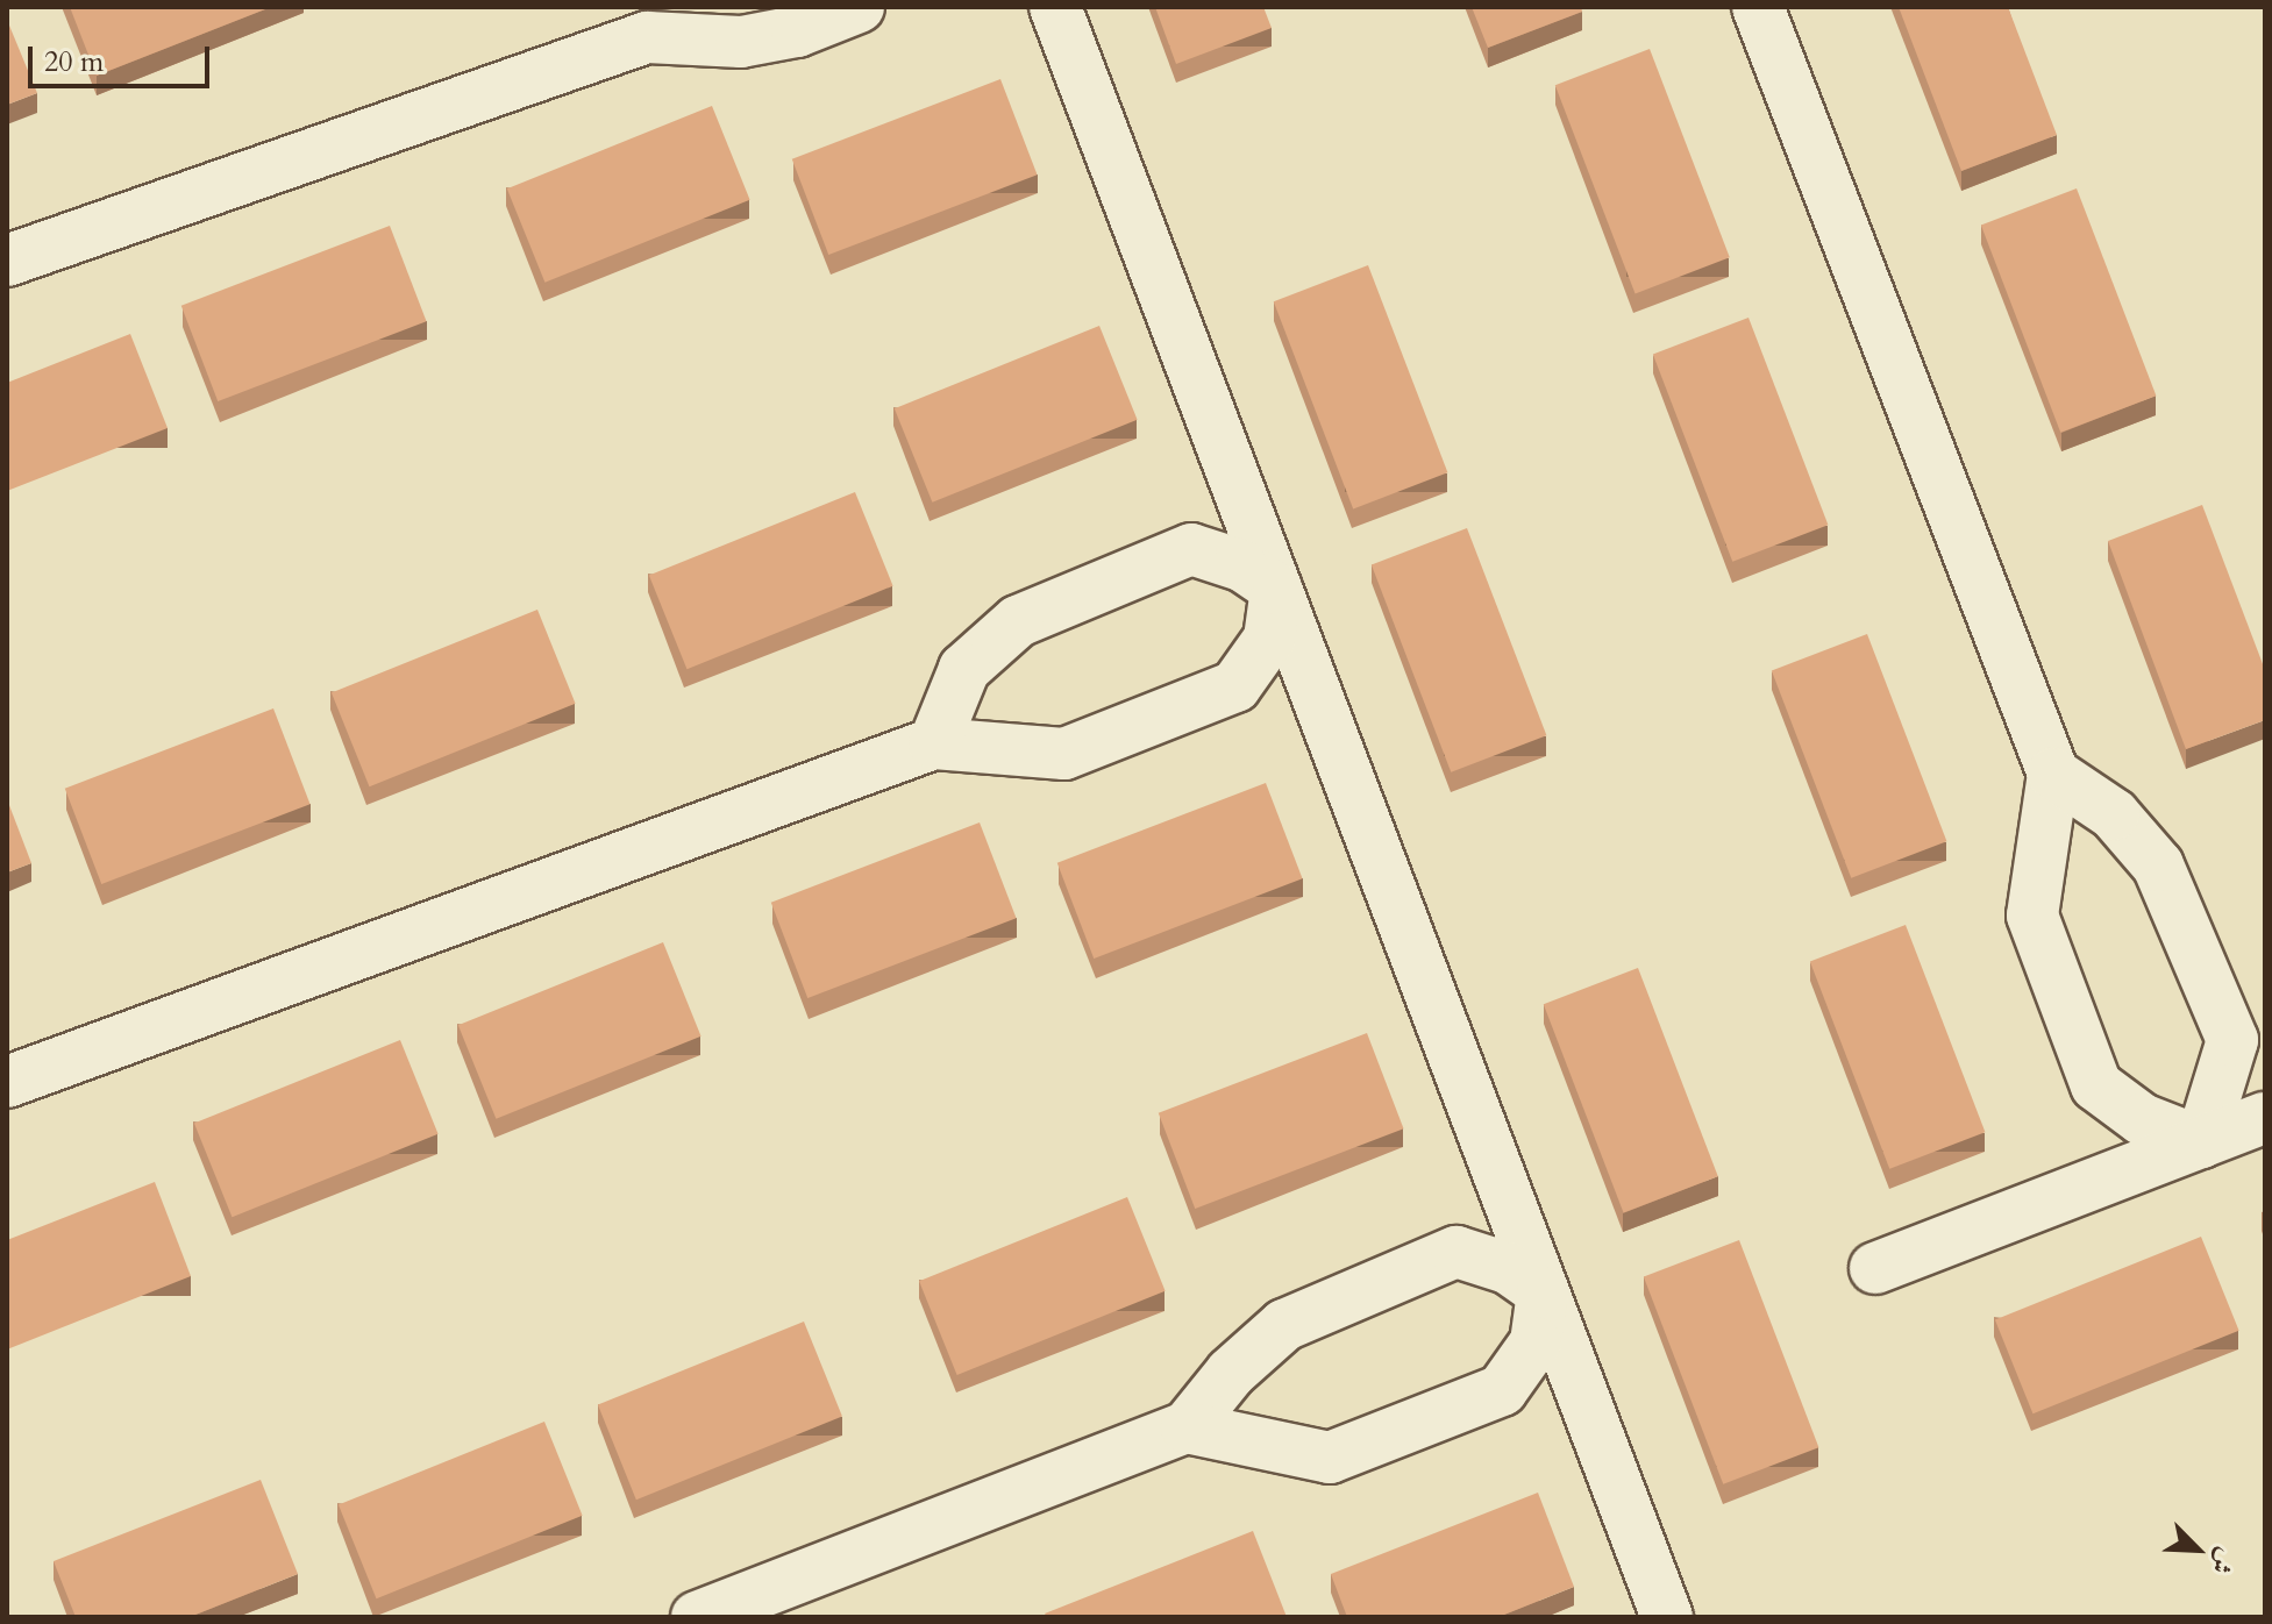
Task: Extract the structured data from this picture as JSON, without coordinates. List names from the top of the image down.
{
  "scale_bar": "20 m",
  "north": "bottom right"
}
